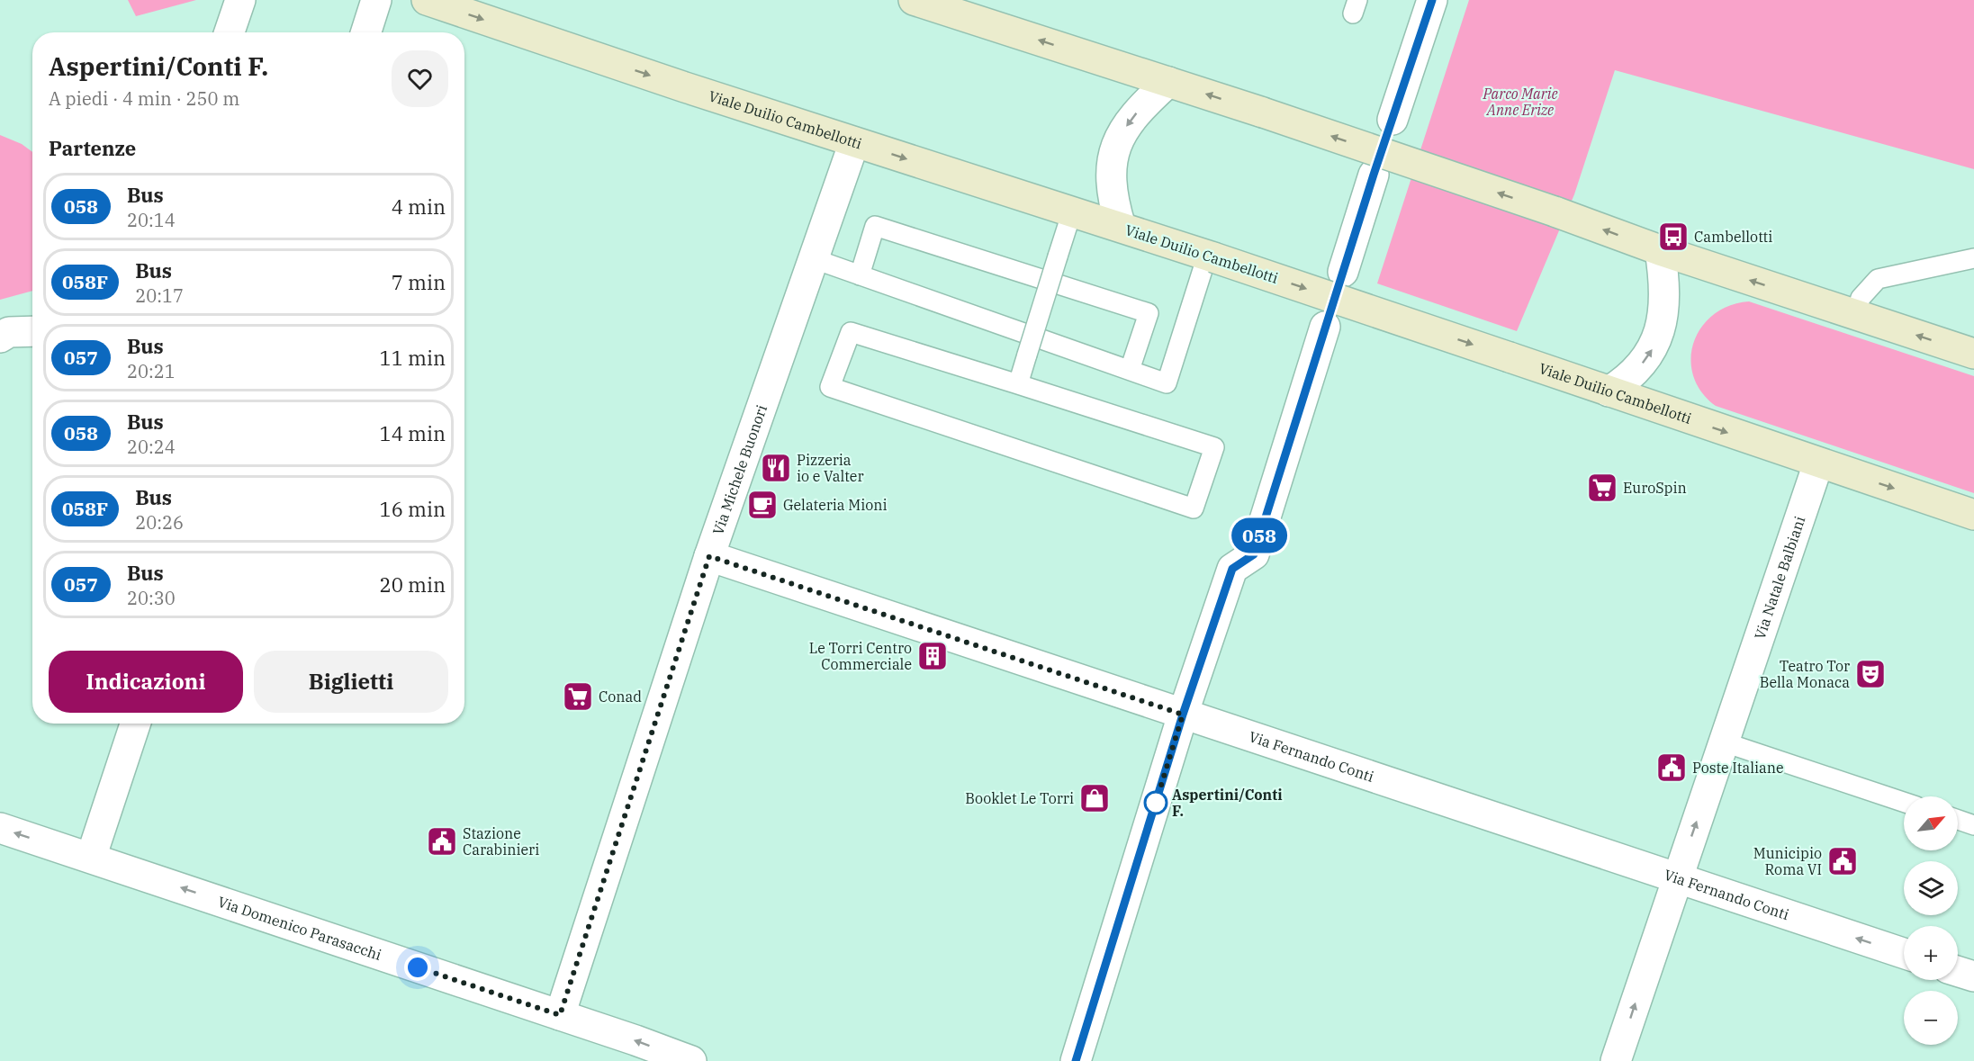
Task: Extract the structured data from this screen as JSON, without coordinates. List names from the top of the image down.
{
  "streets": {
    "main road": ["Viale Duilio Cambellotti"],
    "street": [
      "Via Michele Buonori",
      "Via Natale Balbiani",
      "Via Fernando Conti",
      "Via Domenico Parasacchi"
    ]
  },
  "crossings": [
    ["Viale Duilio Cambellotti", "Via Michele Buonori"],
    ["Viale Duilio Cambellotti", "Via Natale Balbiani"],
    ["Via Michele Buonori", "Via Fernando Conti"],
    ["Via Michele Buonori", "Via Domenico Parasacchi"],
    ["Via Natale Balbiani", "Via Fernando Conti"]
  ],
  "one_way": ["Via Natale Balbiani", "Via Domenico Parasacchi"],
  "parks": ["Parco Marie Anne Erize"],
  "places": {
    "bus stop": ["Cambellotti"],
    "restaurant": ["Pizzeria io e Valter"],
    "supermarket": ["EuroSpin", "Conad"],
    "cafe": ["Gelateria Mioni"],
    "building": ["Le Torri Centro Commerciale"],
    "theatre": ["Teatro Tor Bella Monaca"],
    "public building": ["Poste Italiane", "Stazione Carabinieri", "Municipio Roma VI"],
    "shop": ["Booklet Le Torri"],
    "other": ["Aspertini/Conti F."]
  },
  "lines": ["bus line 058"],
  "north": "top right",
  "page": {
    "on_map": "058",
    "heading": [
      ["Aspertini/Conti F.", "A piedi · 4 min · 250 m"],
      "Partenze"
    ],
    "list": [
      {
        "mark": "058",
        "name": "Bus",
        "note": "20:14",
        "value": "4 min"
      },
      {
        "mark": "058F",
        "name": "Bus",
        "note": "20:17",
        "value": "7 min"
      },
      {
        "mark": "057",
        "name": "Bus",
        "note": "20:21",
        "value": "11 min"
      },
      {
        "mark": "058",
        "name": "Bus",
        "note": "20:24",
        "value": "14 min"
      },
      {
        "mark": "058F",
        "name": "Bus",
        "note": "20:26",
        "value": "16 min"
      },
      {
        "mark": "057",
        "name": "Bus",
        "note": "20:30",
        "value": "20 min"
      }
    ],
    "buttons": ["Indicazioni", "Biglietti"],
    "map_buttons": ["+", "−"]
  }
}
